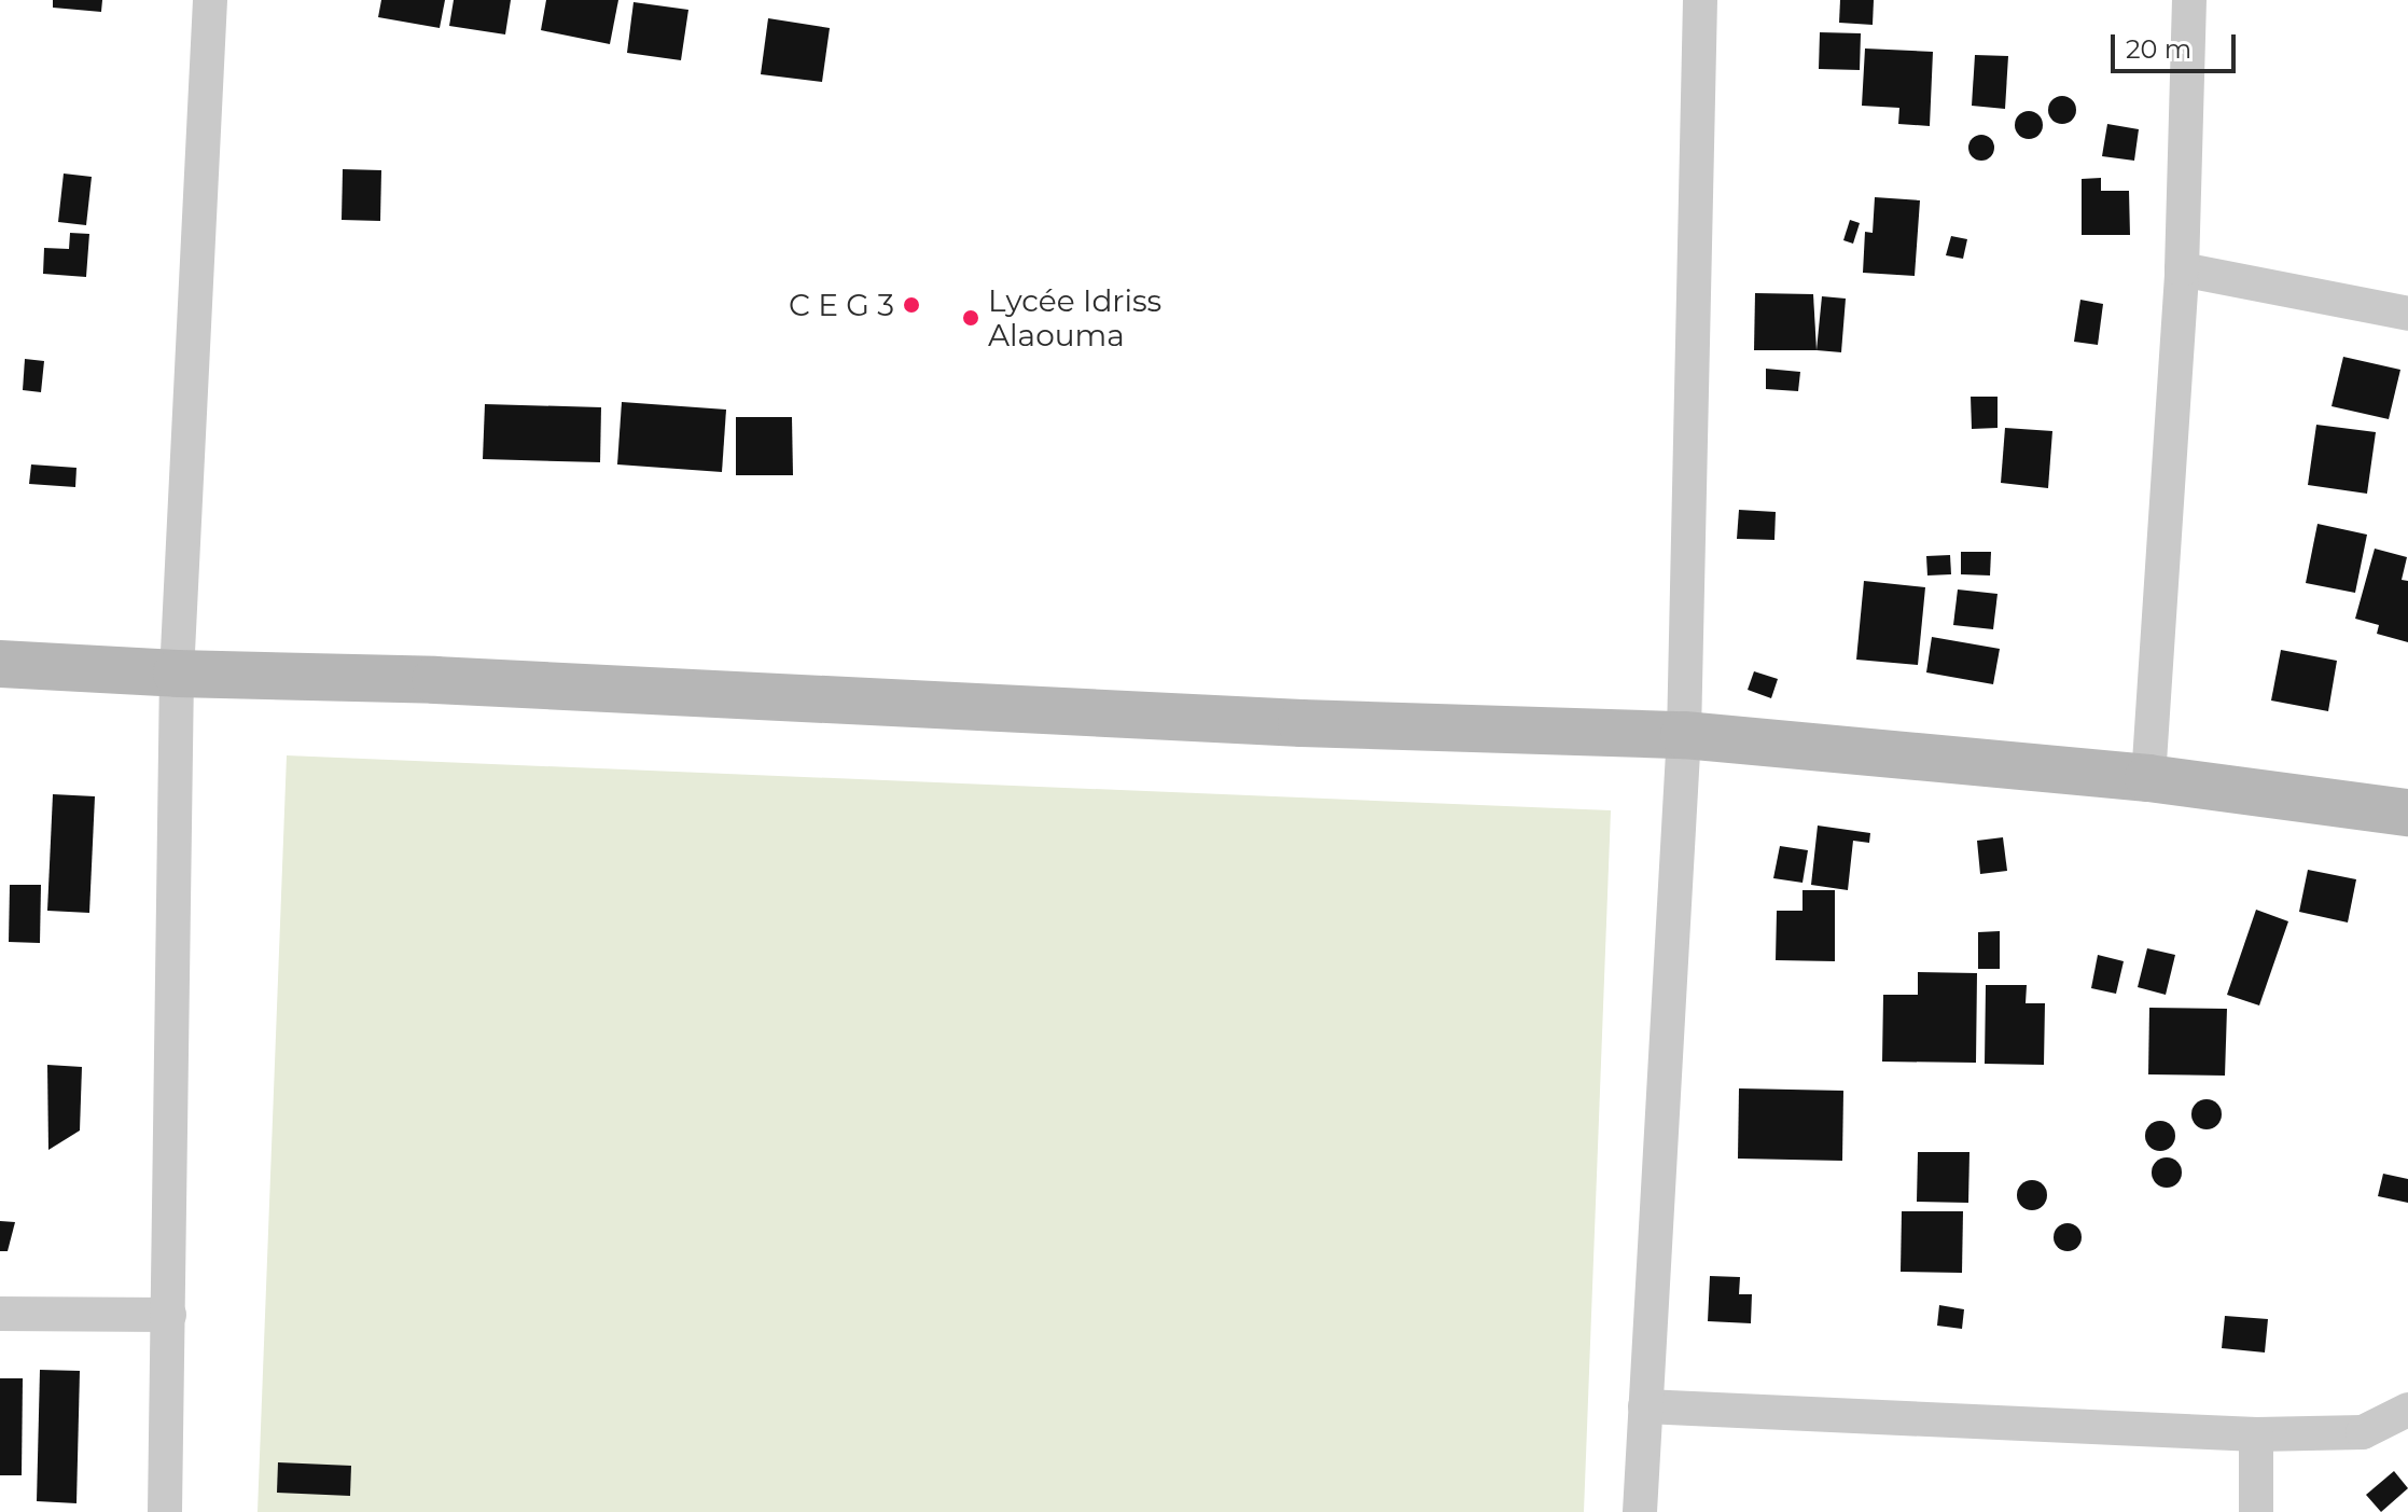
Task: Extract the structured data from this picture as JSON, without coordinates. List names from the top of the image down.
{
  "places": ["C E G 3", "Lycée Idriss Alaouma"],
  "scale_bar": "20 m"
}
